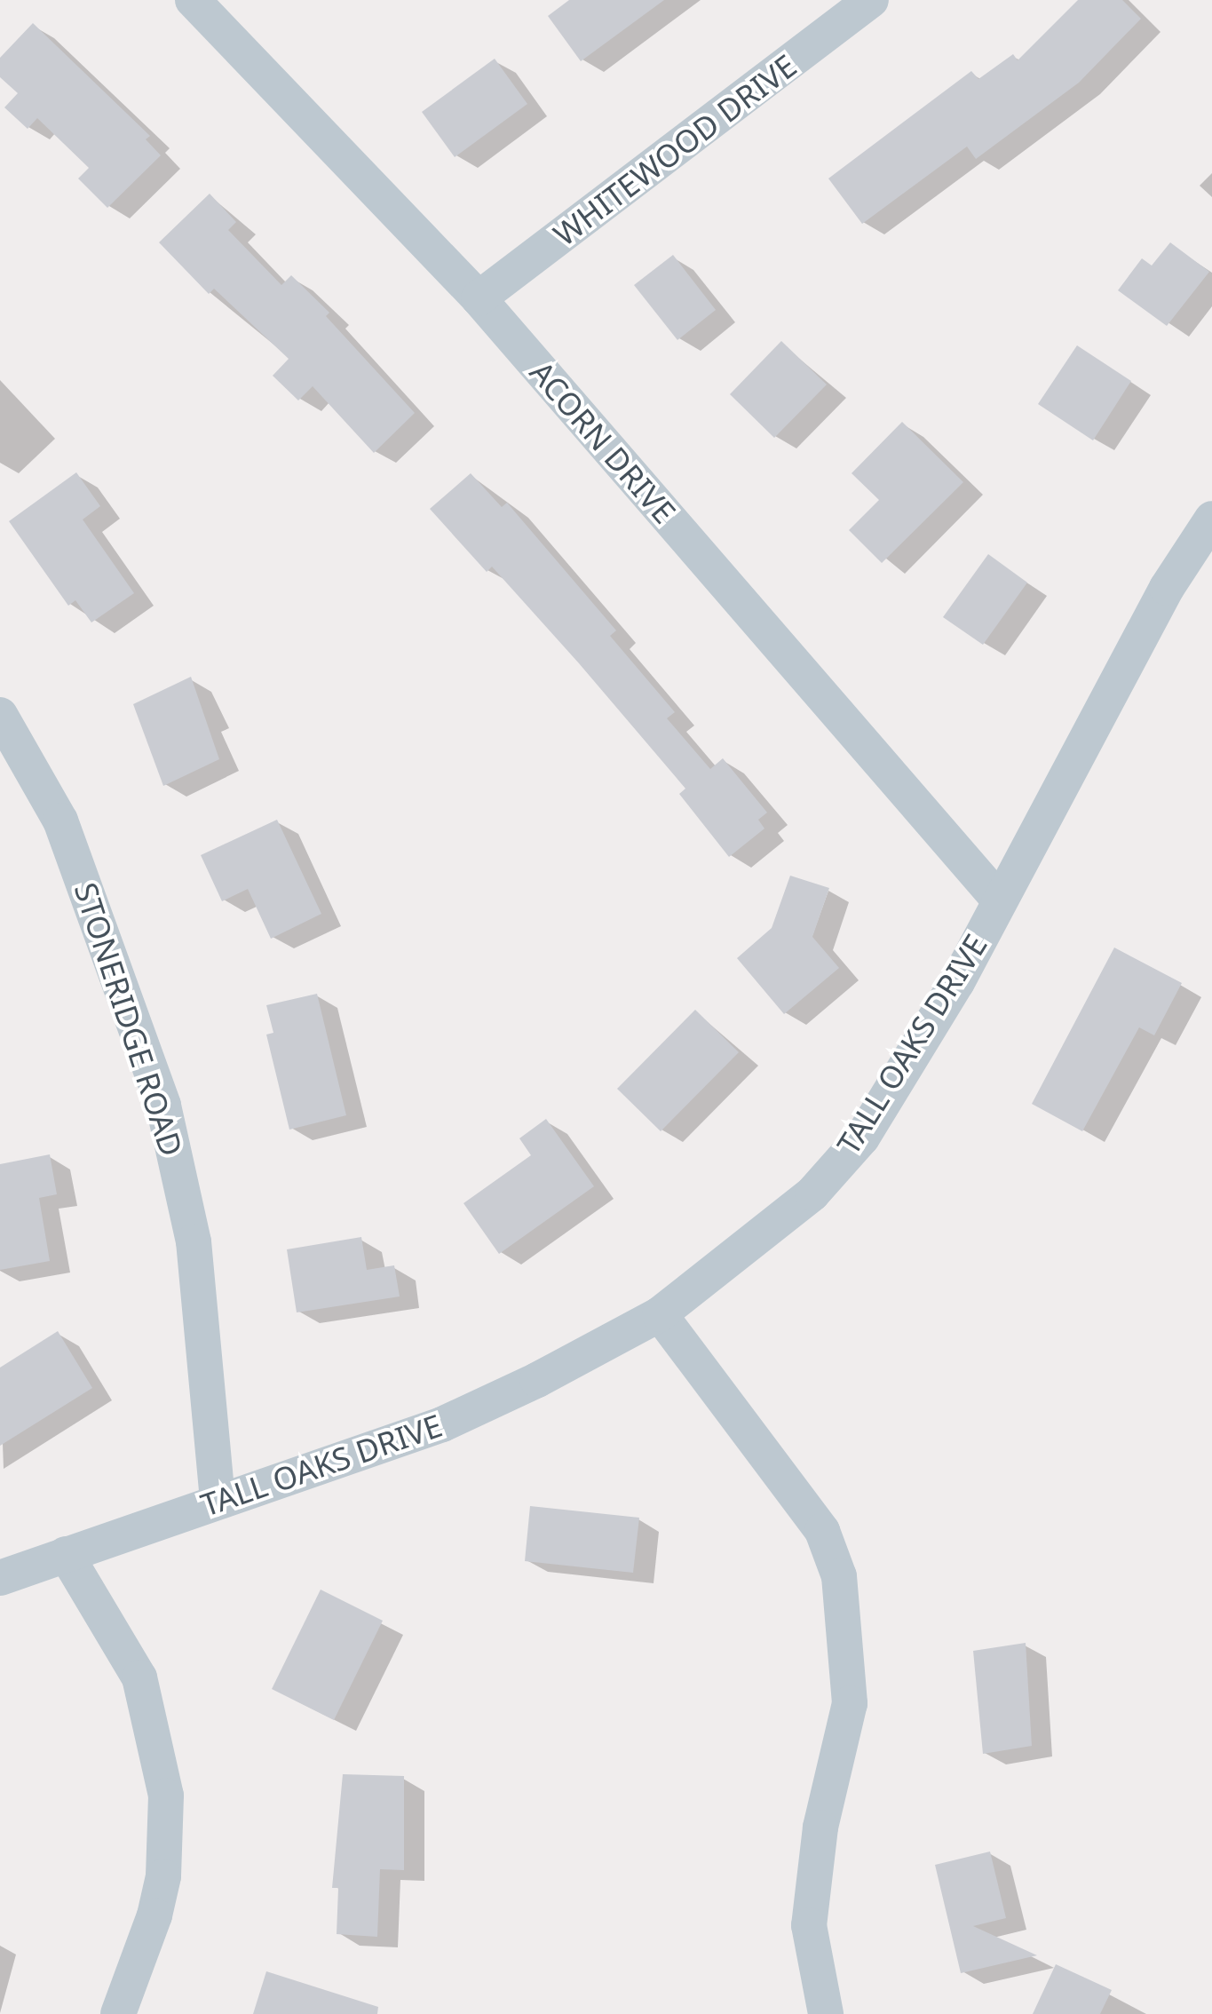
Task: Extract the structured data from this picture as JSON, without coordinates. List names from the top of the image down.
{
  "streets": {
    "street": [
      "WHITEWOOD DRIVE",
      "ACORN DRIVE",
      "STONERIDGE ROAD",
      "TALL OAKS DRIVE"
    ]
  },
  "crossings": [
    ["WHITEWOOD DRIVE", "ACORN DRIVE"],
    ["ACORN DRIVE", "TALL OAKS DRIVE"],
    ["STONERIDGE ROAD", "TALL OAKS DRIVE"]
  ]
}
